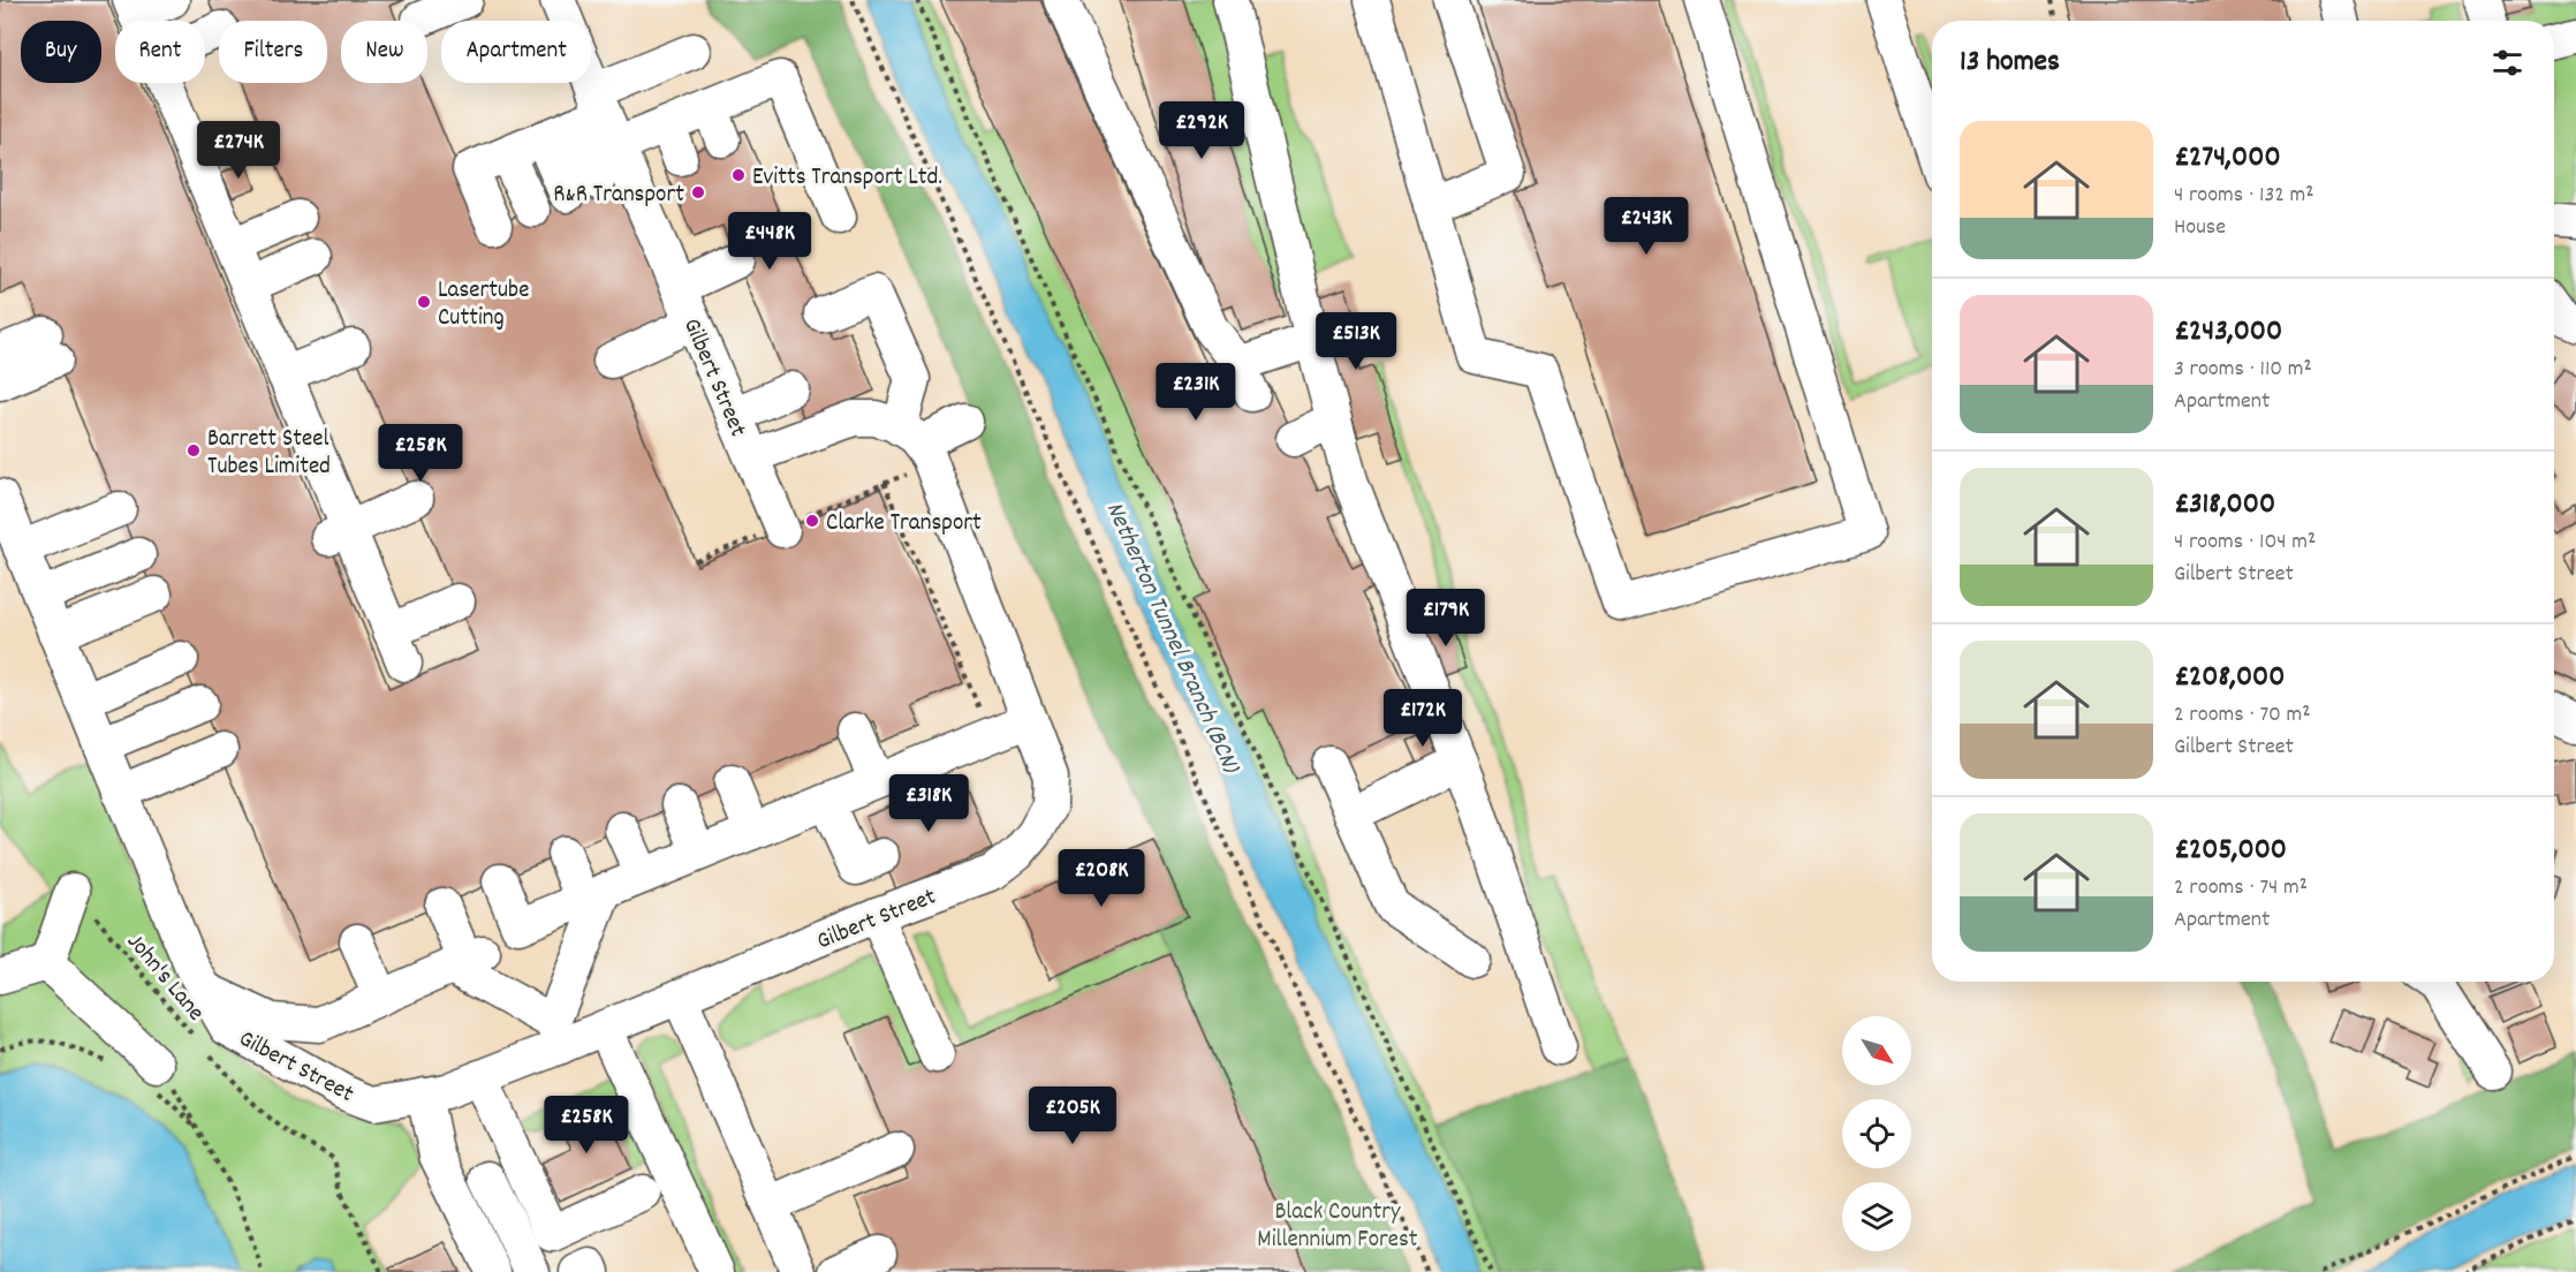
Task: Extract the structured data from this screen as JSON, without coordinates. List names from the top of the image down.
{
  "streets": {
    "street": ["Gilbert Street"],
    "path": ["John's Lane"]
  },
  "water": ["Netherton Tunnel Branch (BCN)"],
  "parks": ["Black Country Millennium Forest"],
  "places": [
    "Evitts Transport Ltd.",
    "R&R Transport",
    "Lasertube Cutting",
    "Barrett Steel Tubes Limited",
    "Clarke Transport"
  ],
  "north": "bottom right",
  "page": {
    "chip": [
      "Buy",
      "Rent",
      "Filters",
      "New",
      "Apartment"
    ],
    "heading": "13 homes",
    "price": [
      "£292K",
      "£274K",
      "£243K",
      "£448K",
      "£513K",
      "£231K",
      "£258K",
      "£179K",
      "£172K",
      "£318K",
      "£208K",
      "£205K",
      "£258K"
    ],
    "list": [
      {
        "name": "£274,000",
        "note": "4 rooms · 132 m² · House"
      },
      {
        "name": "£243,000",
        "note": "3 rooms · 110 m² · Apartment"
      },
      {
        "name": "£318,000",
        "note": "4 rooms · 104 m² · Gilbert Street"
      },
      {
        "name": "£208,000",
        "note": "2 rooms · 70 m² · Gilbert Street"
      },
      {
        "name": "£205,000",
        "note": "2 rooms · 74 m² · Apartment"
      }
    ]
  }
}
